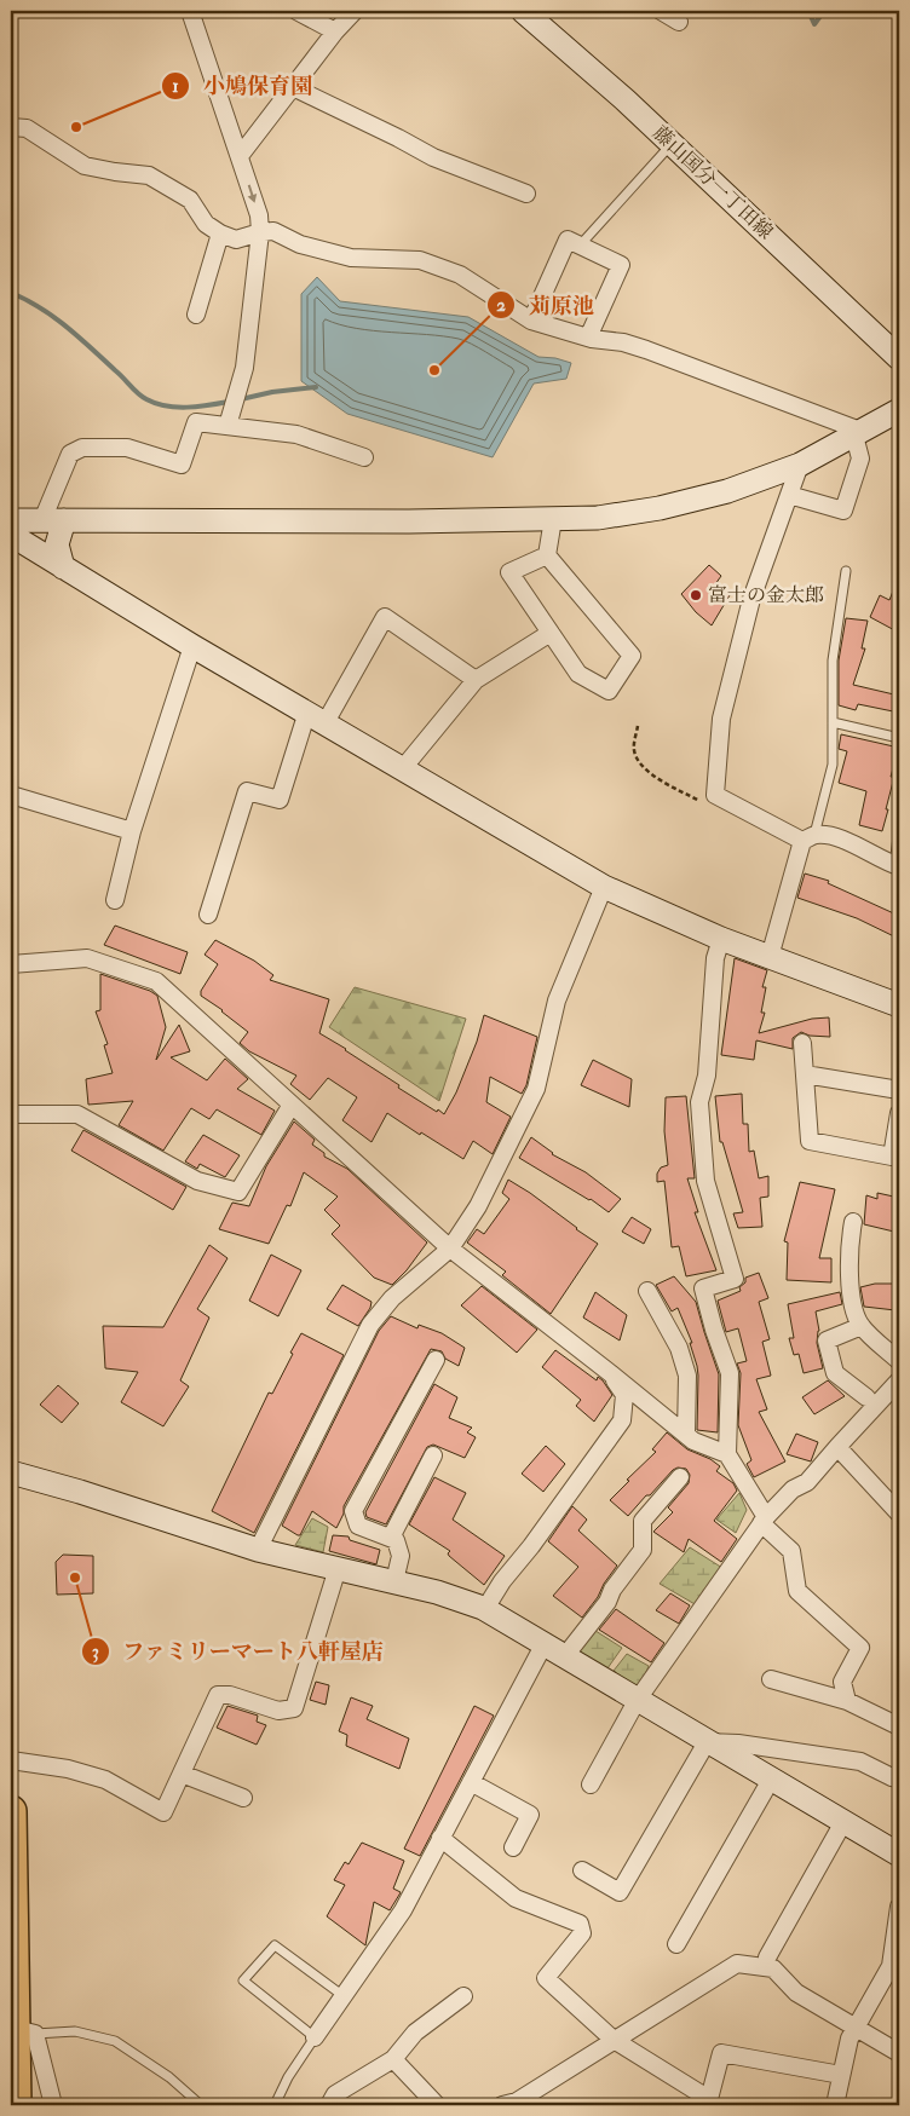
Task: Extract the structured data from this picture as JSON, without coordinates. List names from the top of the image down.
{
  "streets": {
    "street": ["藤山国分一丁田線"]
  },
  "places": [
    "小鳩保育園",
    "苅原池",
    "富士の金太郎",
    "ファミリーマート八軒屋店"
  ]
}
